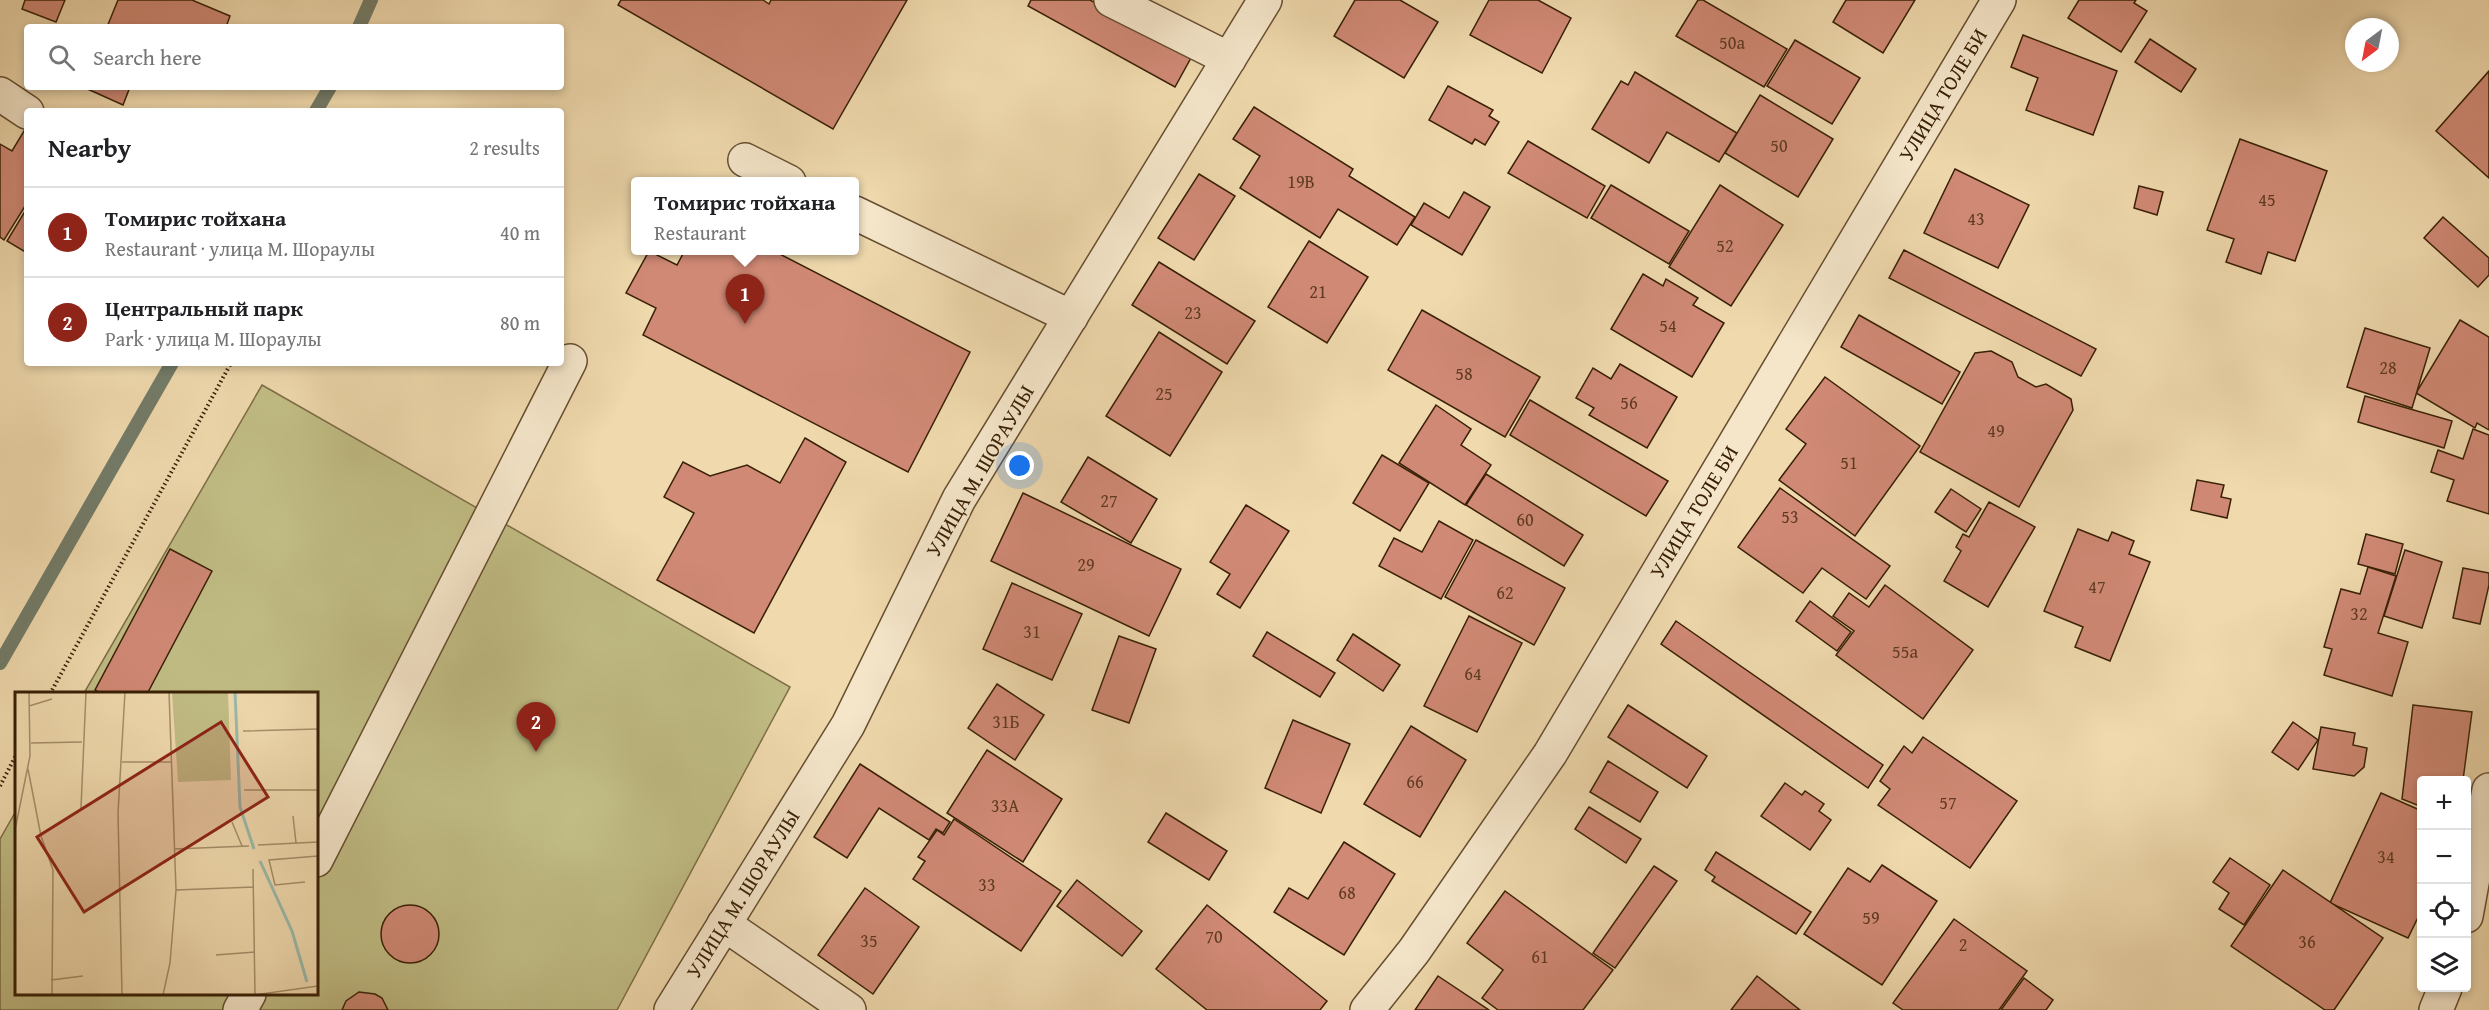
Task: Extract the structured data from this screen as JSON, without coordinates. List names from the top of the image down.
{
  "streets": {
    "street": ["УЛИЦА ТОЛЕ БИ", "УЛИЦА М. ШОРАУЛЫ"]
  },
  "house_numbers": [
    "50а",
    "50",
    "19В",
    "45",
    "43",
    "52",
    "21",
    "23",
    "54",
    "28",
    "58",
    "25",
    "56",
    "49",
    "51",
    "27",
    "53",
    "60",
    "29",
    "47",
    "62",
    "32",
    "31",
    "55а",
    "64",
    "31Б",
    "66",
    "57",
    "33А",
    "34",
    "33",
    "68",
    "59",
    "70",
    "35",
    "36",
    "2",
    "61"
  ],
  "north": "bottom left",
  "page": {
    "search": "Search here",
    "heading": ["Nearby", "2 results"],
    "popup": ["Томирис тойхана", "Restaurant"],
    "list": [
      {
        "mark": "1",
        "name": "Томирис тойхана",
        "note": "Restaurant · улица М. Шораулы",
        "value": "40 m"
      },
      {
        "mark": "2",
        "name": "Центральный парк",
        "note": "Park · улица М. Шораулы",
        "value": "80 m"
      }
    ],
    "pins": ["1", "2"],
    "map_buttons": ["+", "−"]
  }
}
